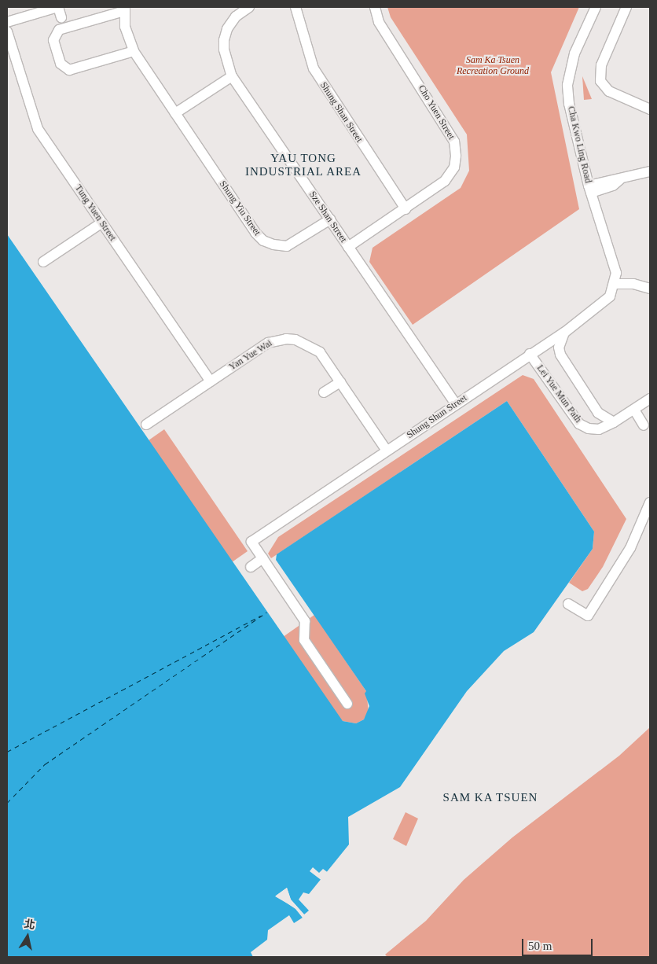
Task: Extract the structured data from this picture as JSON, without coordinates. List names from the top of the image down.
{
  "streets": {
    "street": [
      "Shung Shan Street",
      "Cho Yuen Street",
      "Cha Kwo Ling Road",
      "Shung Yiu Street",
      "Tung Yuen Street",
      "Sze Shan Street",
      "Yan Yue Wai",
      "Lei Yue Mun Path",
      "Shung Shun Street"
    ]
  },
  "crossings": [
    ["Shung Shan Street", "Cho Yuen Street"],
    ["Cho Yuen Street", "Sze Shan Street"],
    ["Cha Kwo Ling Road", "Shung Shun Street"],
    ["Shung Yiu Street", "Sze Shan Street"],
    ["Tung Yuen Street", "Yan Yue Wai"],
    ["Sze Shan Street", "Shung Shun Street"],
    ["Yan Yue Wai", "Shung Shun Street"],
    ["Lei Yue Mun Path", "Shung Shun Street"]
  ],
  "districts": ["YAU TONG INDUSTRIAL AREA", "SAM KA TSUEN"],
  "parks": ["Sam Ka Tsuen Recreation Ground"],
  "scale_bar": "50 m",
  "north": "top"
}
